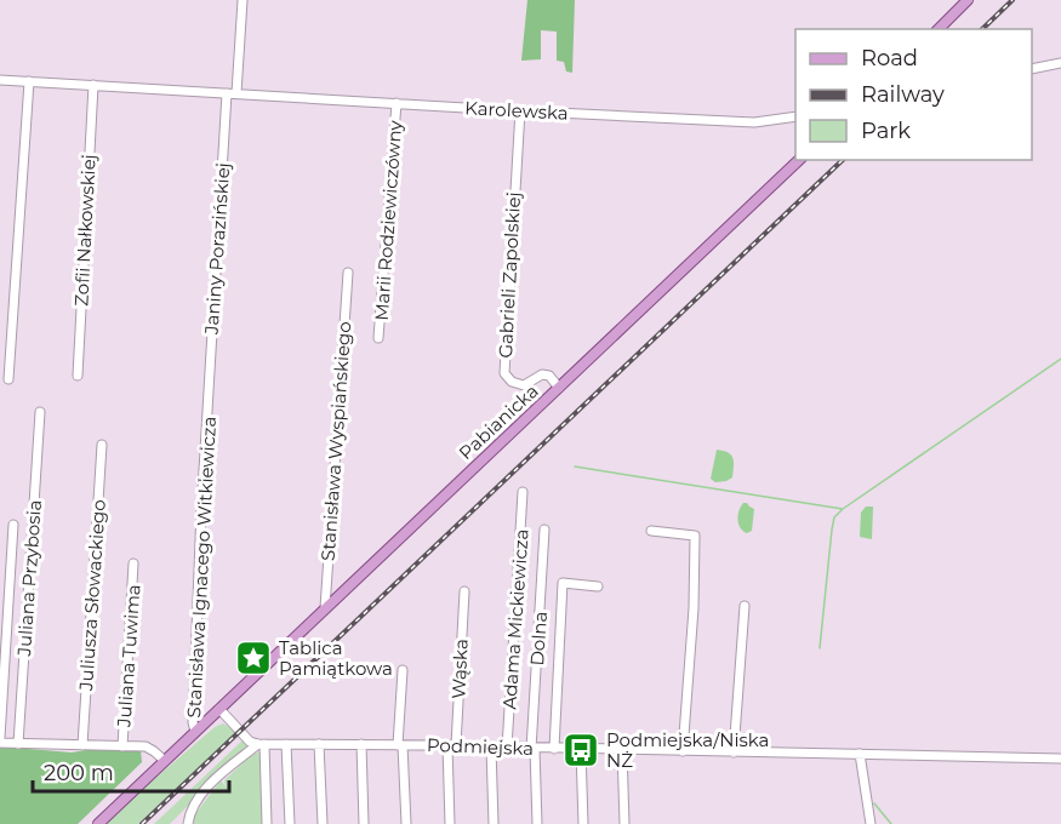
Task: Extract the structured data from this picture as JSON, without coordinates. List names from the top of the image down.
{
  "streets": {
    "main road": ["Pabianicka"],
    "street": [
      "Karolewska",
      "Marii Rodziewiczówny",
      "Zofii Nałkowskiej",
      "Janiny Porazińskiej",
      "Gabrieli Zapolskiej",
      "Stanisława Wyspiańskiego",
      "Stanisława Ignacego Witkiewicza",
      "Juliana Przybosia",
      "Juliusza Słowackiego",
      "Adama Mickiewicza",
      "Dolna",
      "Juliana Tuwima",
      "Wąska",
      "Podmiejska"
    ]
  },
  "crossings": [
    ["Karolewska", "Marii Rodziewiczówny"],
    ["Karolewska", "Zofii Nałkowskiej"],
    ["Karolewska", "Janiny Porazińskiej"],
    ["Karolewska", "Gabrieli Zapolskiej"],
    ["Janiny Porazińskiej", "Stanisława Ignacego Witkiewicza"],
    ["Gabrieli Zapolskiej", "Pabianicka"],
    ["Pabianicka", "Stanisława Wyspiańskiego"],
    ["Pabianicka", "Stanisława Ignacego Witkiewicza"],
    ["Adama Mickiewicza", "Podmiejska"],
    ["Dolna", "Podmiejska"],
    ["Wąska", "Podmiejska"]
  ],
  "places": {
    "place": ["Tablica Pamiątkowa"],
    "bus stop": ["Podmiejska/Niska NŻ"]
  },
  "legend": ["Road", "Railway", "Park"],
  "scale_bar": "200 m"
}
